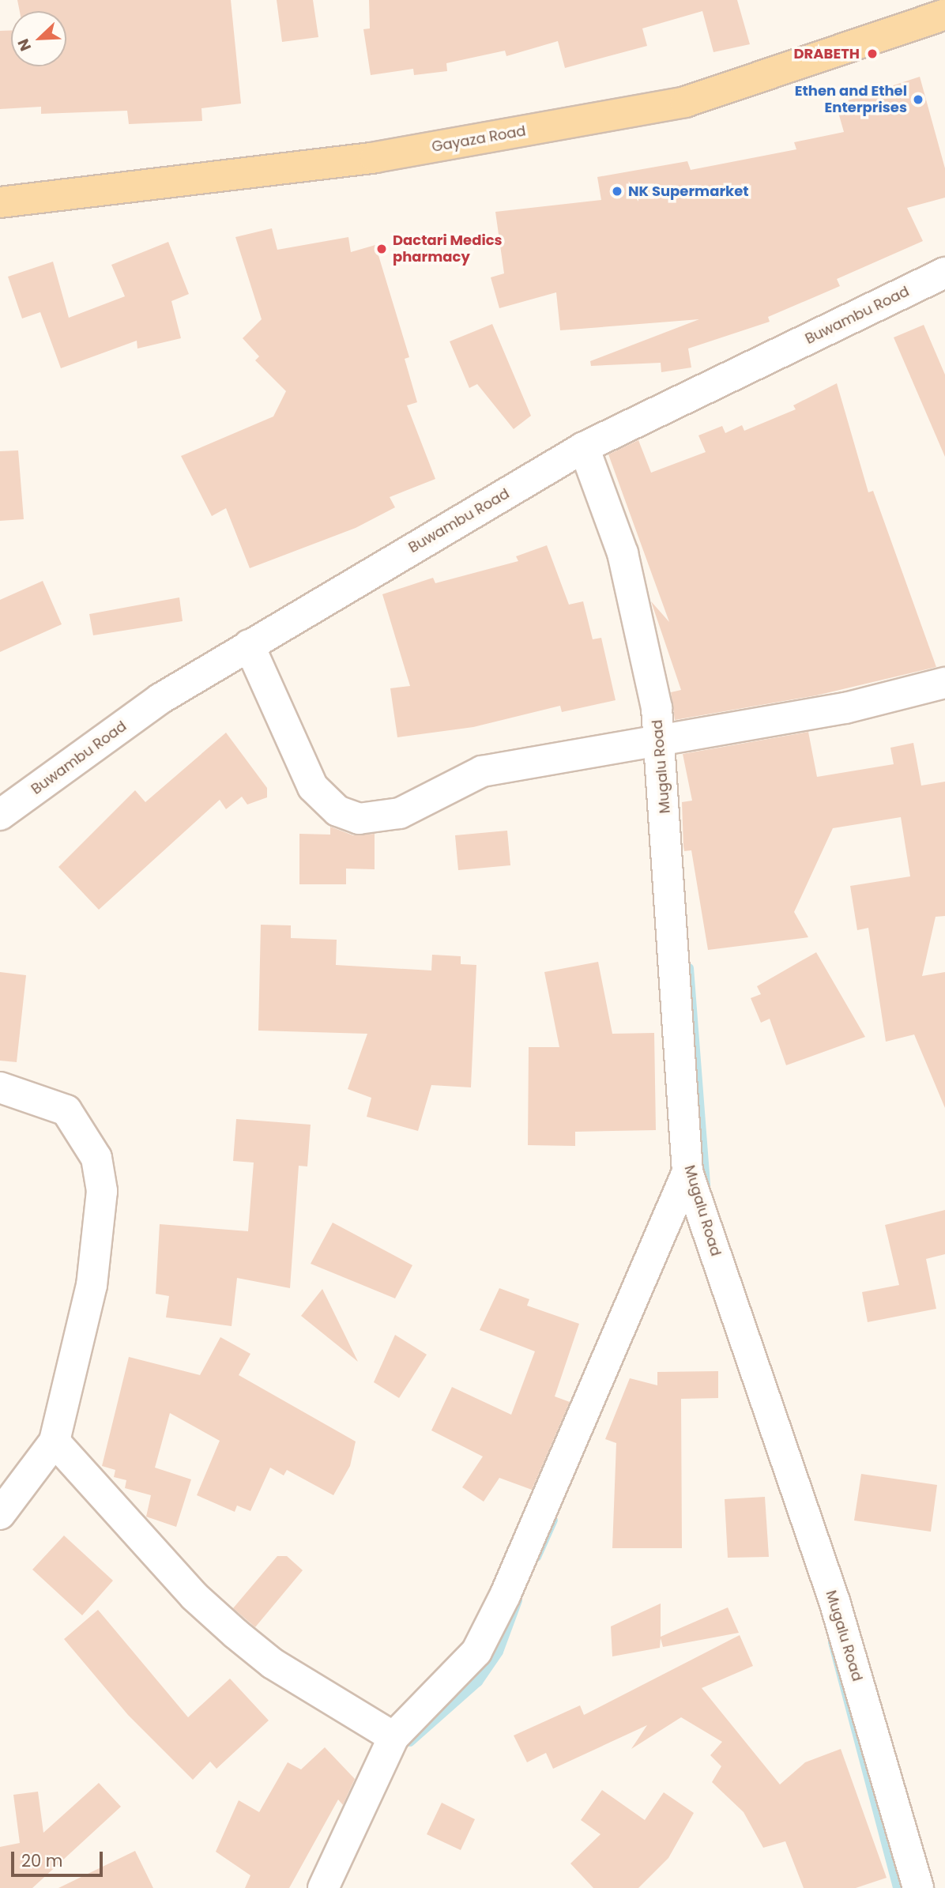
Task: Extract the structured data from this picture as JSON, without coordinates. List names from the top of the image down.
{
  "streets": {
    "main road": ["Gayaza Road"],
    "street": ["Buwambu Road", "Mugalu Road"]
  },
  "crossings": [
    ["Buwambu Road", "Mugalu Road"]
  ],
  "places": [
    "DRABETH",
    "Ethen and Ethel Enterprises",
    "NK Supermarket",
    "Dactari Medics pharmacy"
  ],
  "scale_bar": "20 m",
  "north": "bottom left"
}
